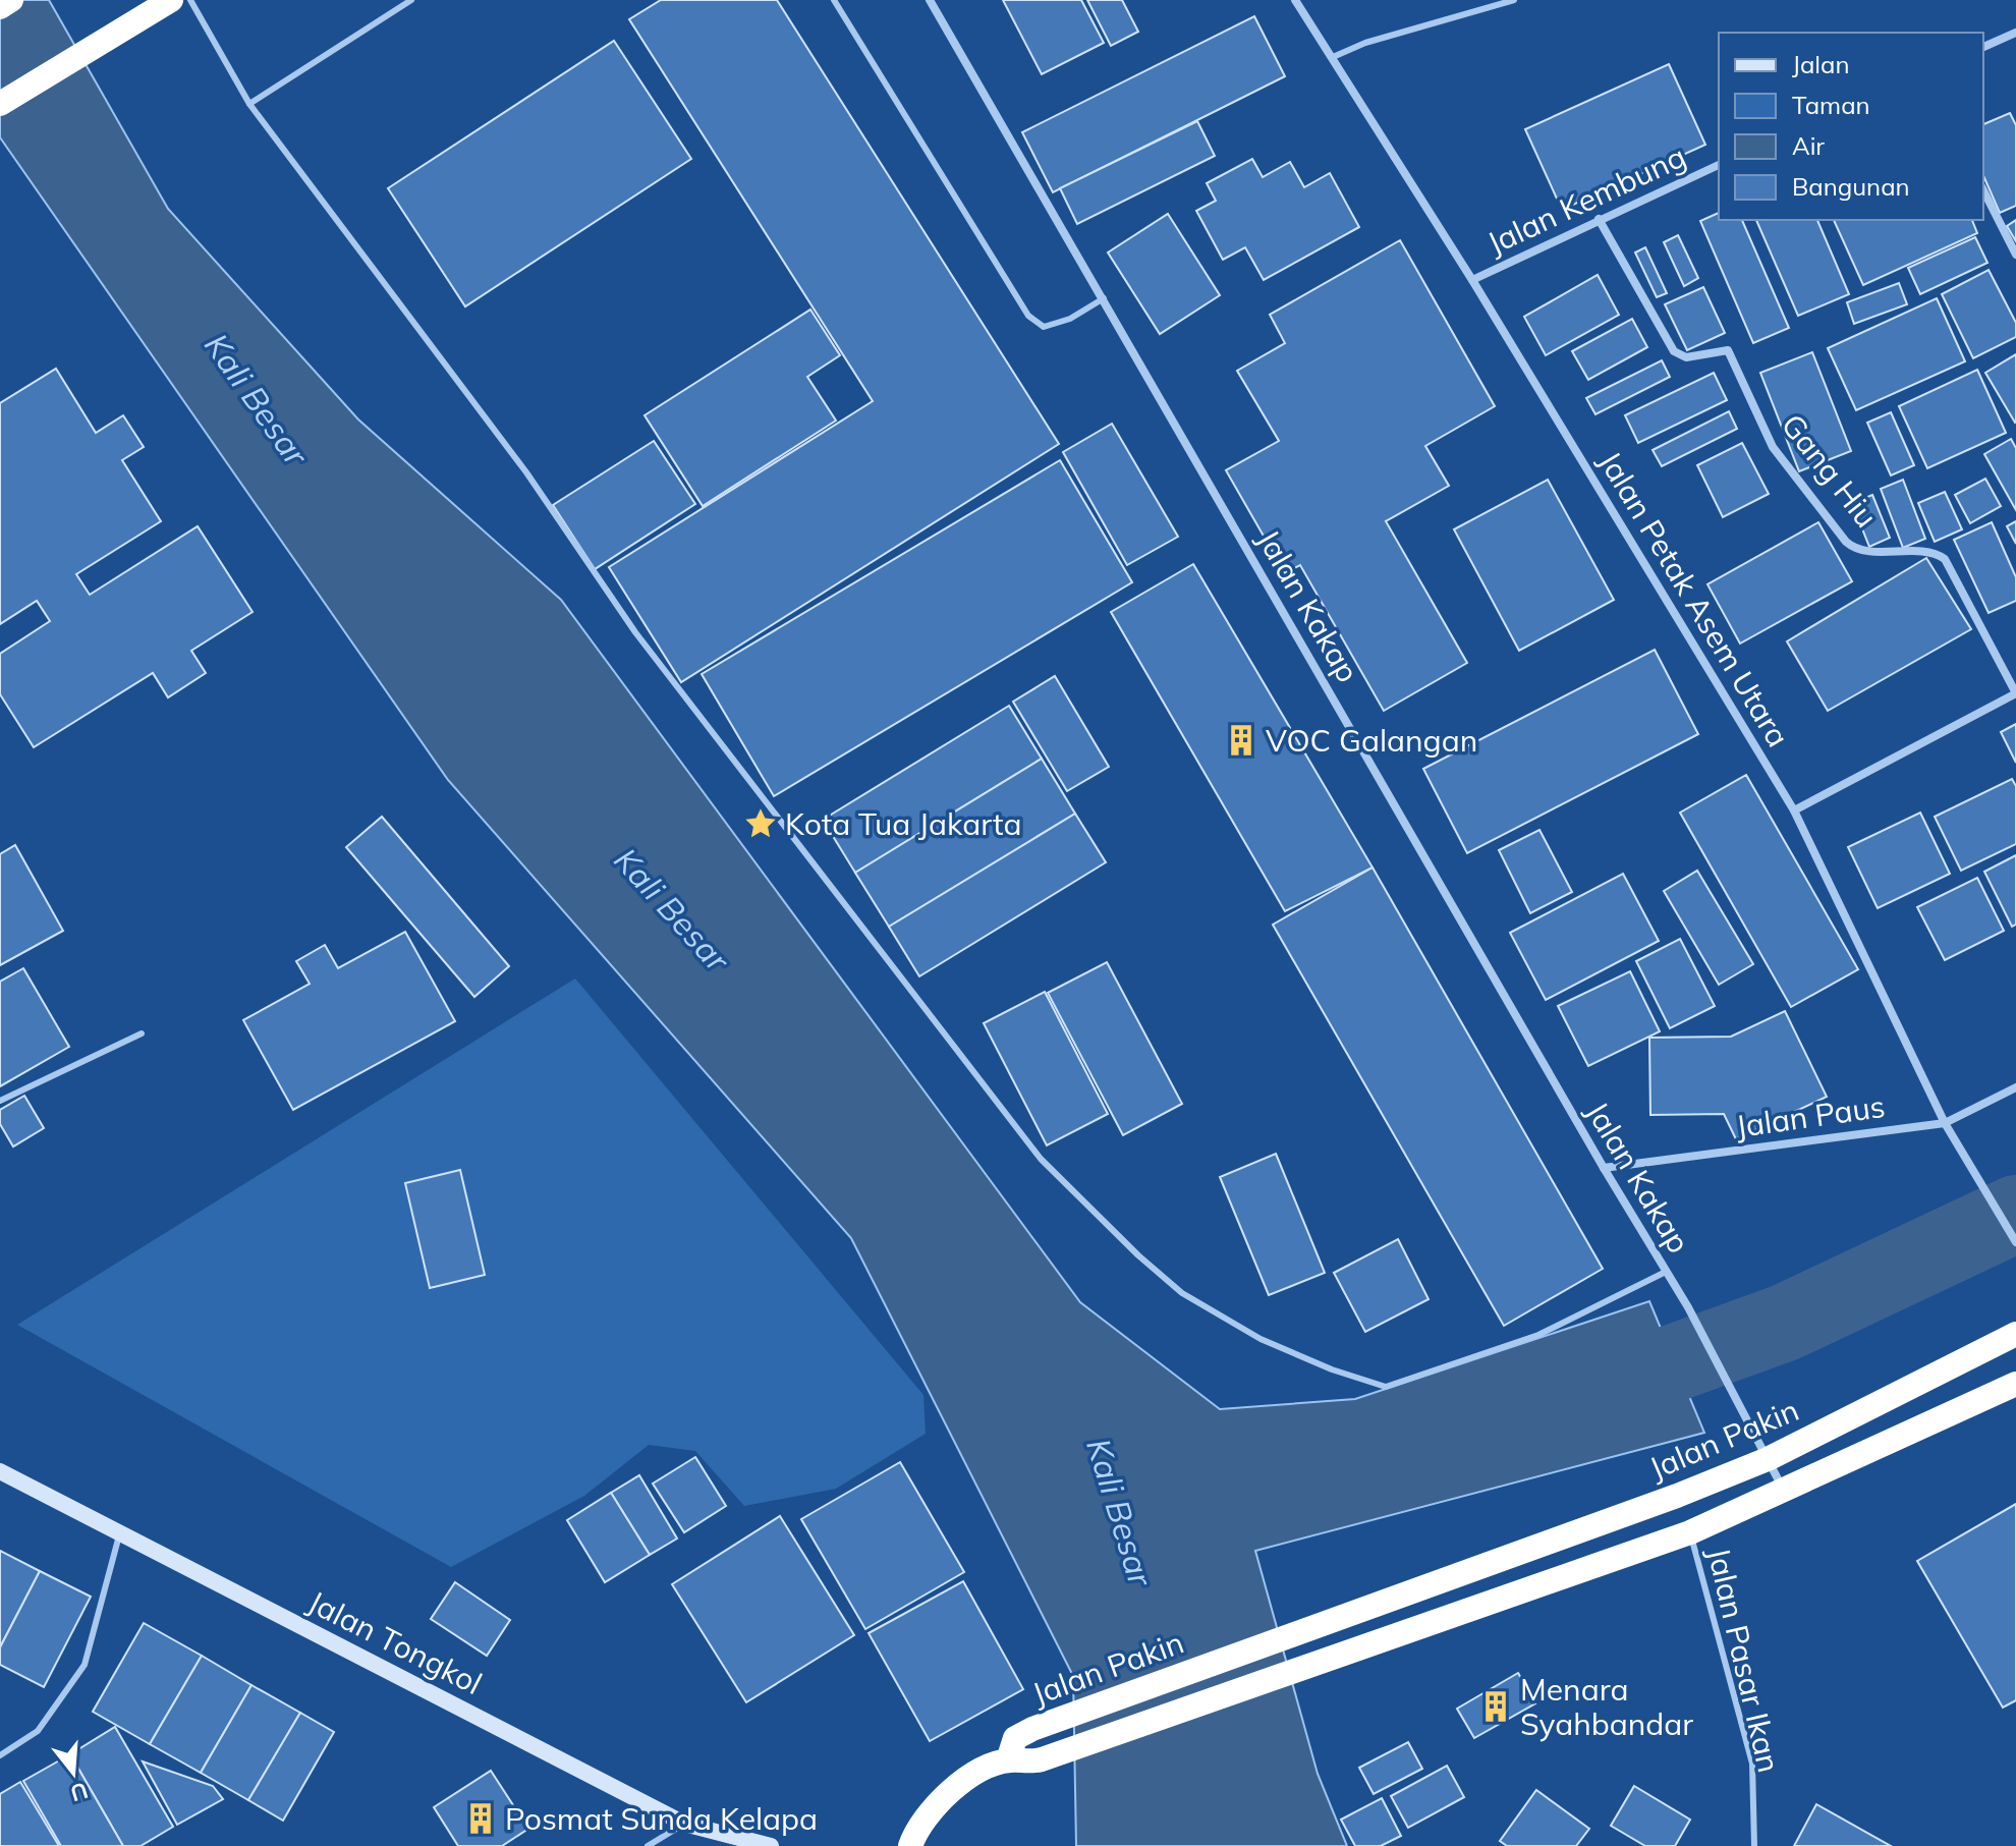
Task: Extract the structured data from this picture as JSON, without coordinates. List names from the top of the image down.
{
  "streets": {
    "highway": ["Jalan Pakin"],
    "street": [
      "Jalan Kembung",
      "Gang Hiu",
      "Jalan Petak Asem Utara",
      "Jalan Kakap",
      "Jalan Paus",
      "Jalan Tongkol"
    ],
    "lane": ["Jalan Pasar Ikan"]
  },
  "crossings": [
    ["Jalan Kembung", "Gang Hiu"],
    ["Jalan Kembung", "Jalan Petak Asem Utara"],
    ["Gang Hiu", "Jalan Petak Asem Utara"],
    ["Jalan Petak Asem Utara", "Jalan Paus"],
    ["Jalan Kakap", "Jalan Paus"],
    ["Jalan Kakap", "Jalan Pakin"],
    ["Jalan Pakin", "Jalan Pasar Ikan"]
  ],
  "water": ["Kali Besar"],
  "places": {
    "building": ["VOC Galangan", "Menara Syahbandar", "Posmat Sunda Kelapa"],
    "place": ["Kota Tua Jakarta"]
  },
  "legend": [
    "Jalan",
    "Taman",
    "Air",
    "Bangunan"
  ],
  "north": "bottom"
}
